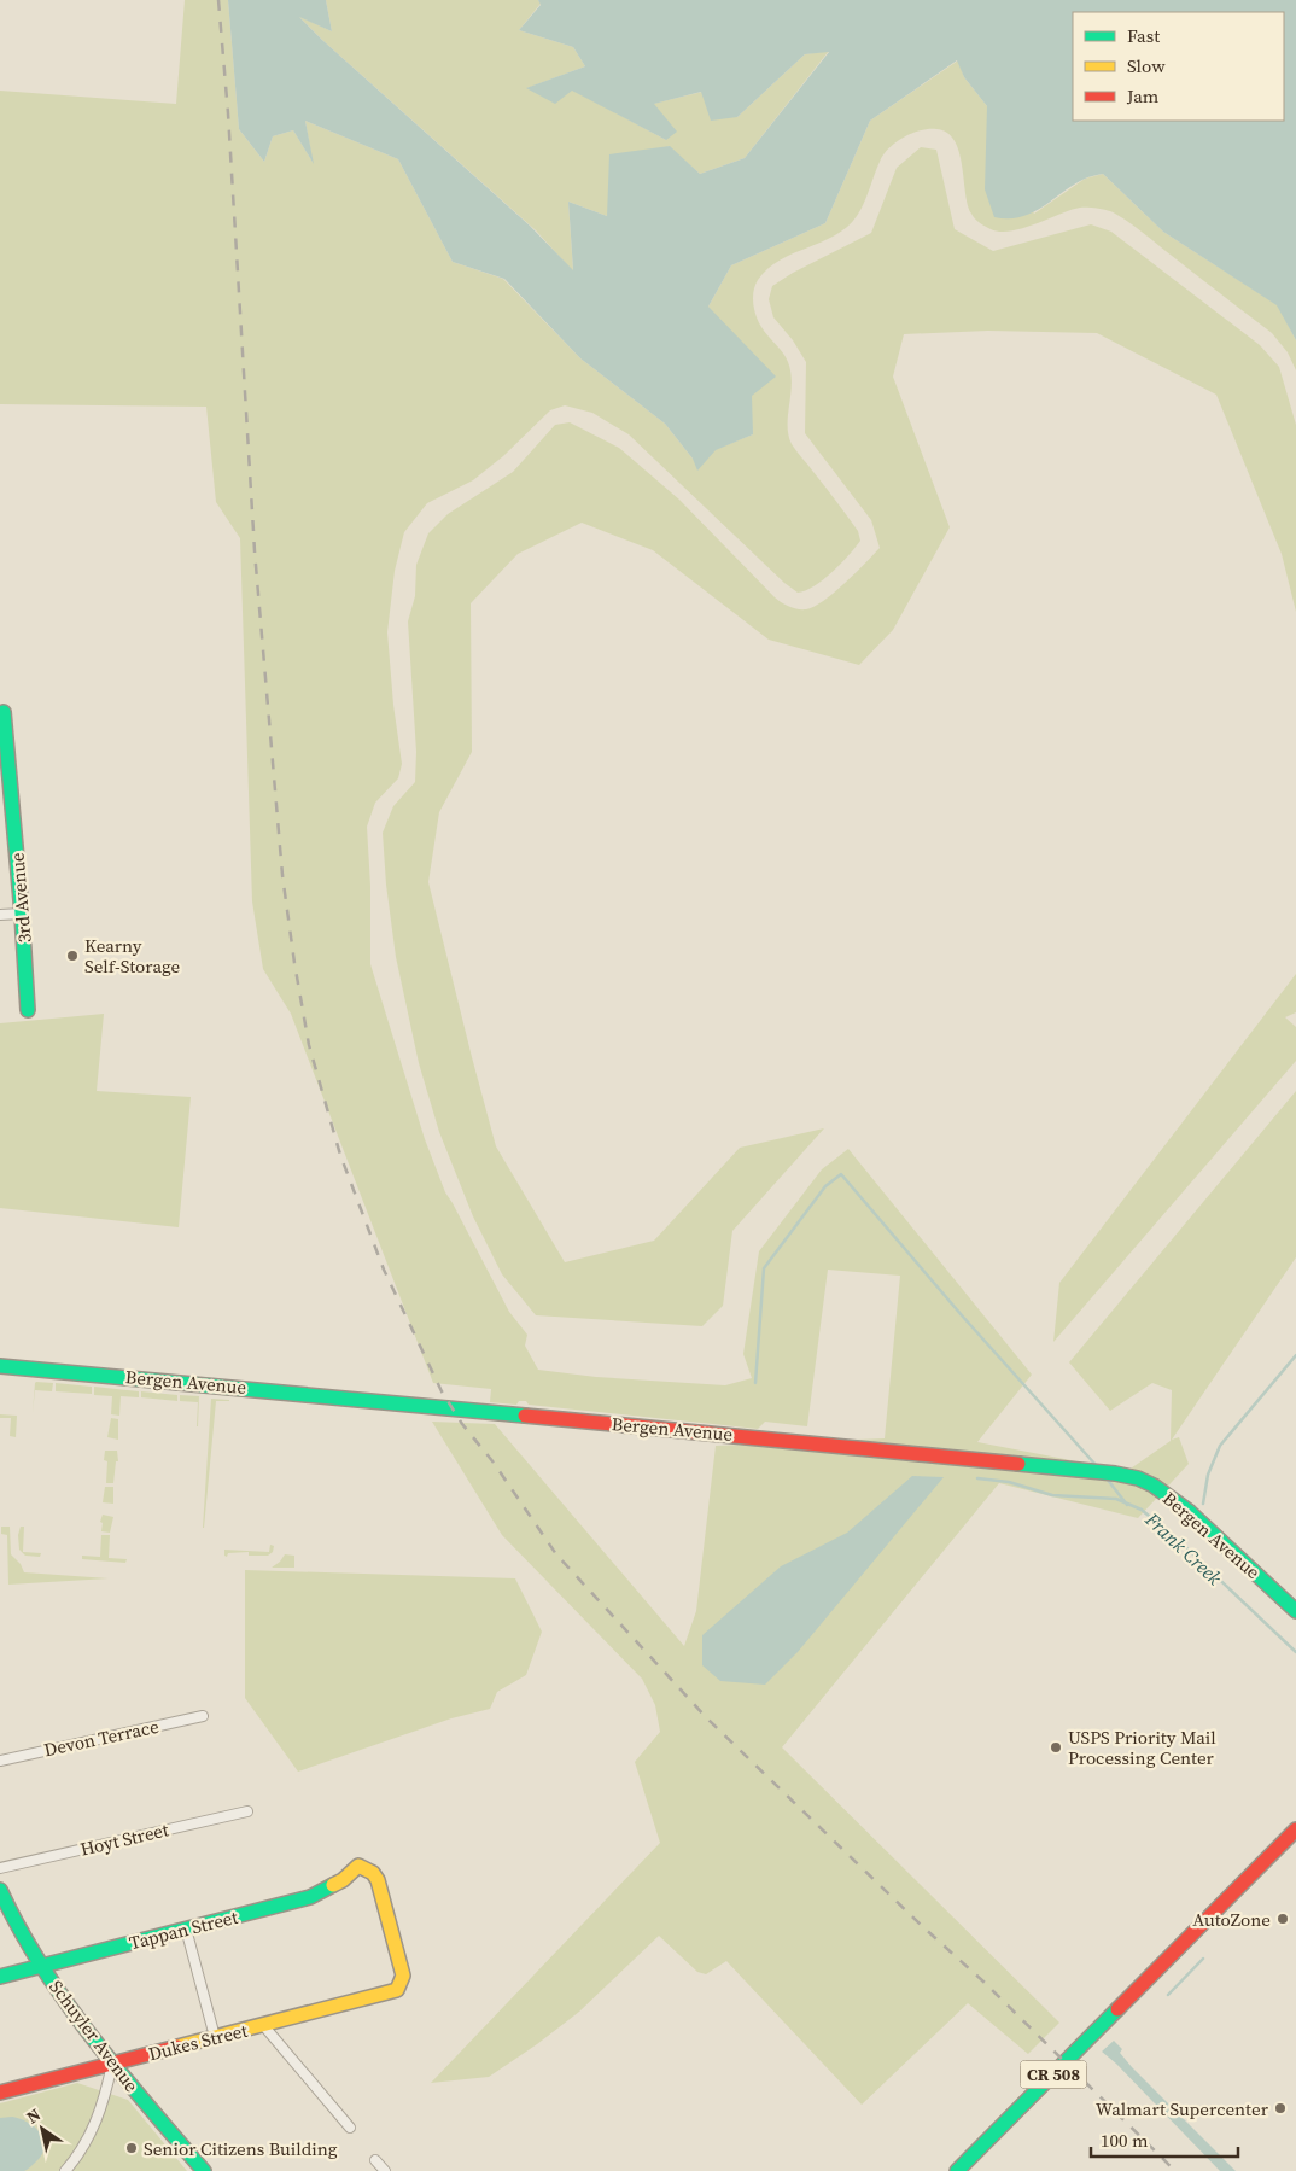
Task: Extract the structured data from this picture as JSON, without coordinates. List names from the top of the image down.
{
  "streets": {
    "street": [
      "3rd Avenue",
      "Bergen Avenue",
      "Devon Terrace",
      "Hoyt Street",
      "Tappan Street",
      "Schuyler Avenue",
      "Dukes Street",
      "CR 508"
    ]
  },
  "crossings": [
    ["Tappan Street", "Schuyler Avenue"],
    ["Tappan Street", "Dukes Street"],
    ["Schuyler Avenue", "Dukes Street"]
  ],
  "water": ["Frank Creek"],
  "places": [
    "Kearny Self-Storage",
    "USPS Priority Mail Processing Center",
    "AutoZone",
    "Walmart Supercenter",
    "Senior Citizens Building"
  ],
  "legend": ["Fast", "Slow", "Jam"],
  "scale_bar": "100 m",
  "north": "top left"
}
